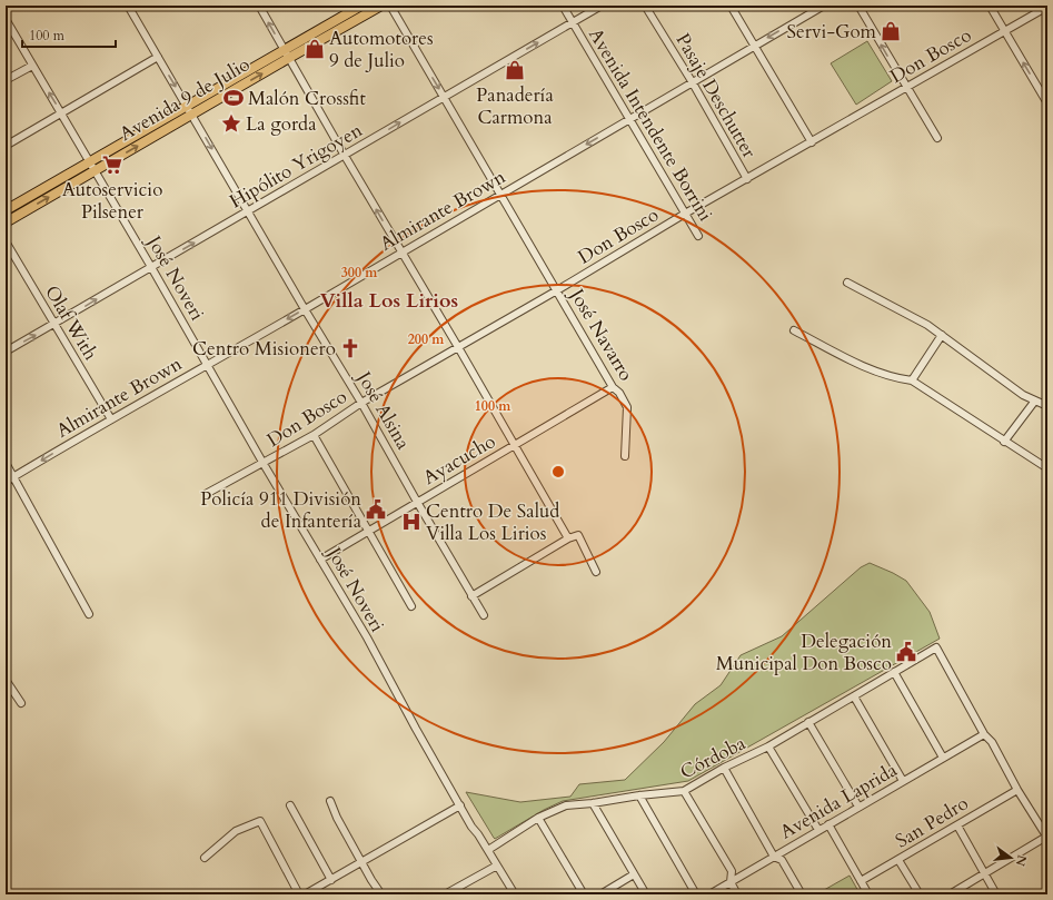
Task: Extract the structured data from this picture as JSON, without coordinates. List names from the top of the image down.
{
  "streets": {
    "main road": ["Avenida 9 de Julio"],
    "street": [
      "Don Bosco",
      "Pasaje Deschutter",
      "Avenida Intendente Borrini",
      "Hipólito Yrigoyen",
      "Almirante Brown",
      "José Noveri",
      "Olaf With",
      "José Navarro",
      "José Alsina",
      "Ayacucho",
      "Córdoba",
      "Avenida Laprida",
      "San Pedro"
    ]
  },
  "crossings": [
    ["Don Bosco", "Pasaje Deschutter"],
    ["Don Bosco", "Avenida Intendente Borrini"],
    ["Don Bosco", "José Noveri"],
    ["Don Bosco", "José Navarro"],
    ["Don Bosco", "José Alsina"],
    ["Pasaje Deschutter", "Almirante Brown"],
    ["Avenida 9 de Julio", "José Noveri"],
    ["Avenida 9 de Julio", "José Alsina"],
    ["Avenida Intendente Borrini", "Hipólito Yrigoyen"],
    ["Avenida Intendente Borrini", "Almirante Brown"],
    ["Hipólito Yrigoyen", "José Noveri"],
    ["Hipólito Yrigoyen", "Olaf With"],
    ["Hipólito Yrigoyen", "José Navarro"],
    ["Hipólito Yrigoyen", "José Alsina"],
    ["Almirante Brown", "José Noveri"],
    ["Almirante Brown", "Olaf With"],
    ["Almirante Brown", "José Navarro"],
    ["Almirante Brown", "José Alsina"],
    ["José Noveri", "Ayacucho"],
    ["José Noveri", "Córdoba"],
    ["José Navarro", "Ayacucho"],
    ["José Alsina", "Ayacucho"],
    ["Córdoba", "Avenida Laprida"]
  ],
  "one_way": ["Hipólito Yrigoyen", "Almirante Brown"],
  "districts": ["Villa Los Lirios"],
  "places": {
    "shop": ["Servi-Gom", "Automotores 9 de Julio", "Panadería Carmona"],
    "sports": ["Malón Crossfit"],
    "place": ["La gorda"],
    "supermarket": ["Autoservicio Pilsener"],
    "church": ["Centro Misionero"],
    "public building": ["Policía 911 División de Infantería", "Delegación Municipal Don Bosco"],
    "hospital": ["Centro De Salud Villa Los Lirios"]
  },
  "scale_bar": "100 m",
  "north": "right",
  "rings": ["300 m", "200 m", "100 m"]
}
